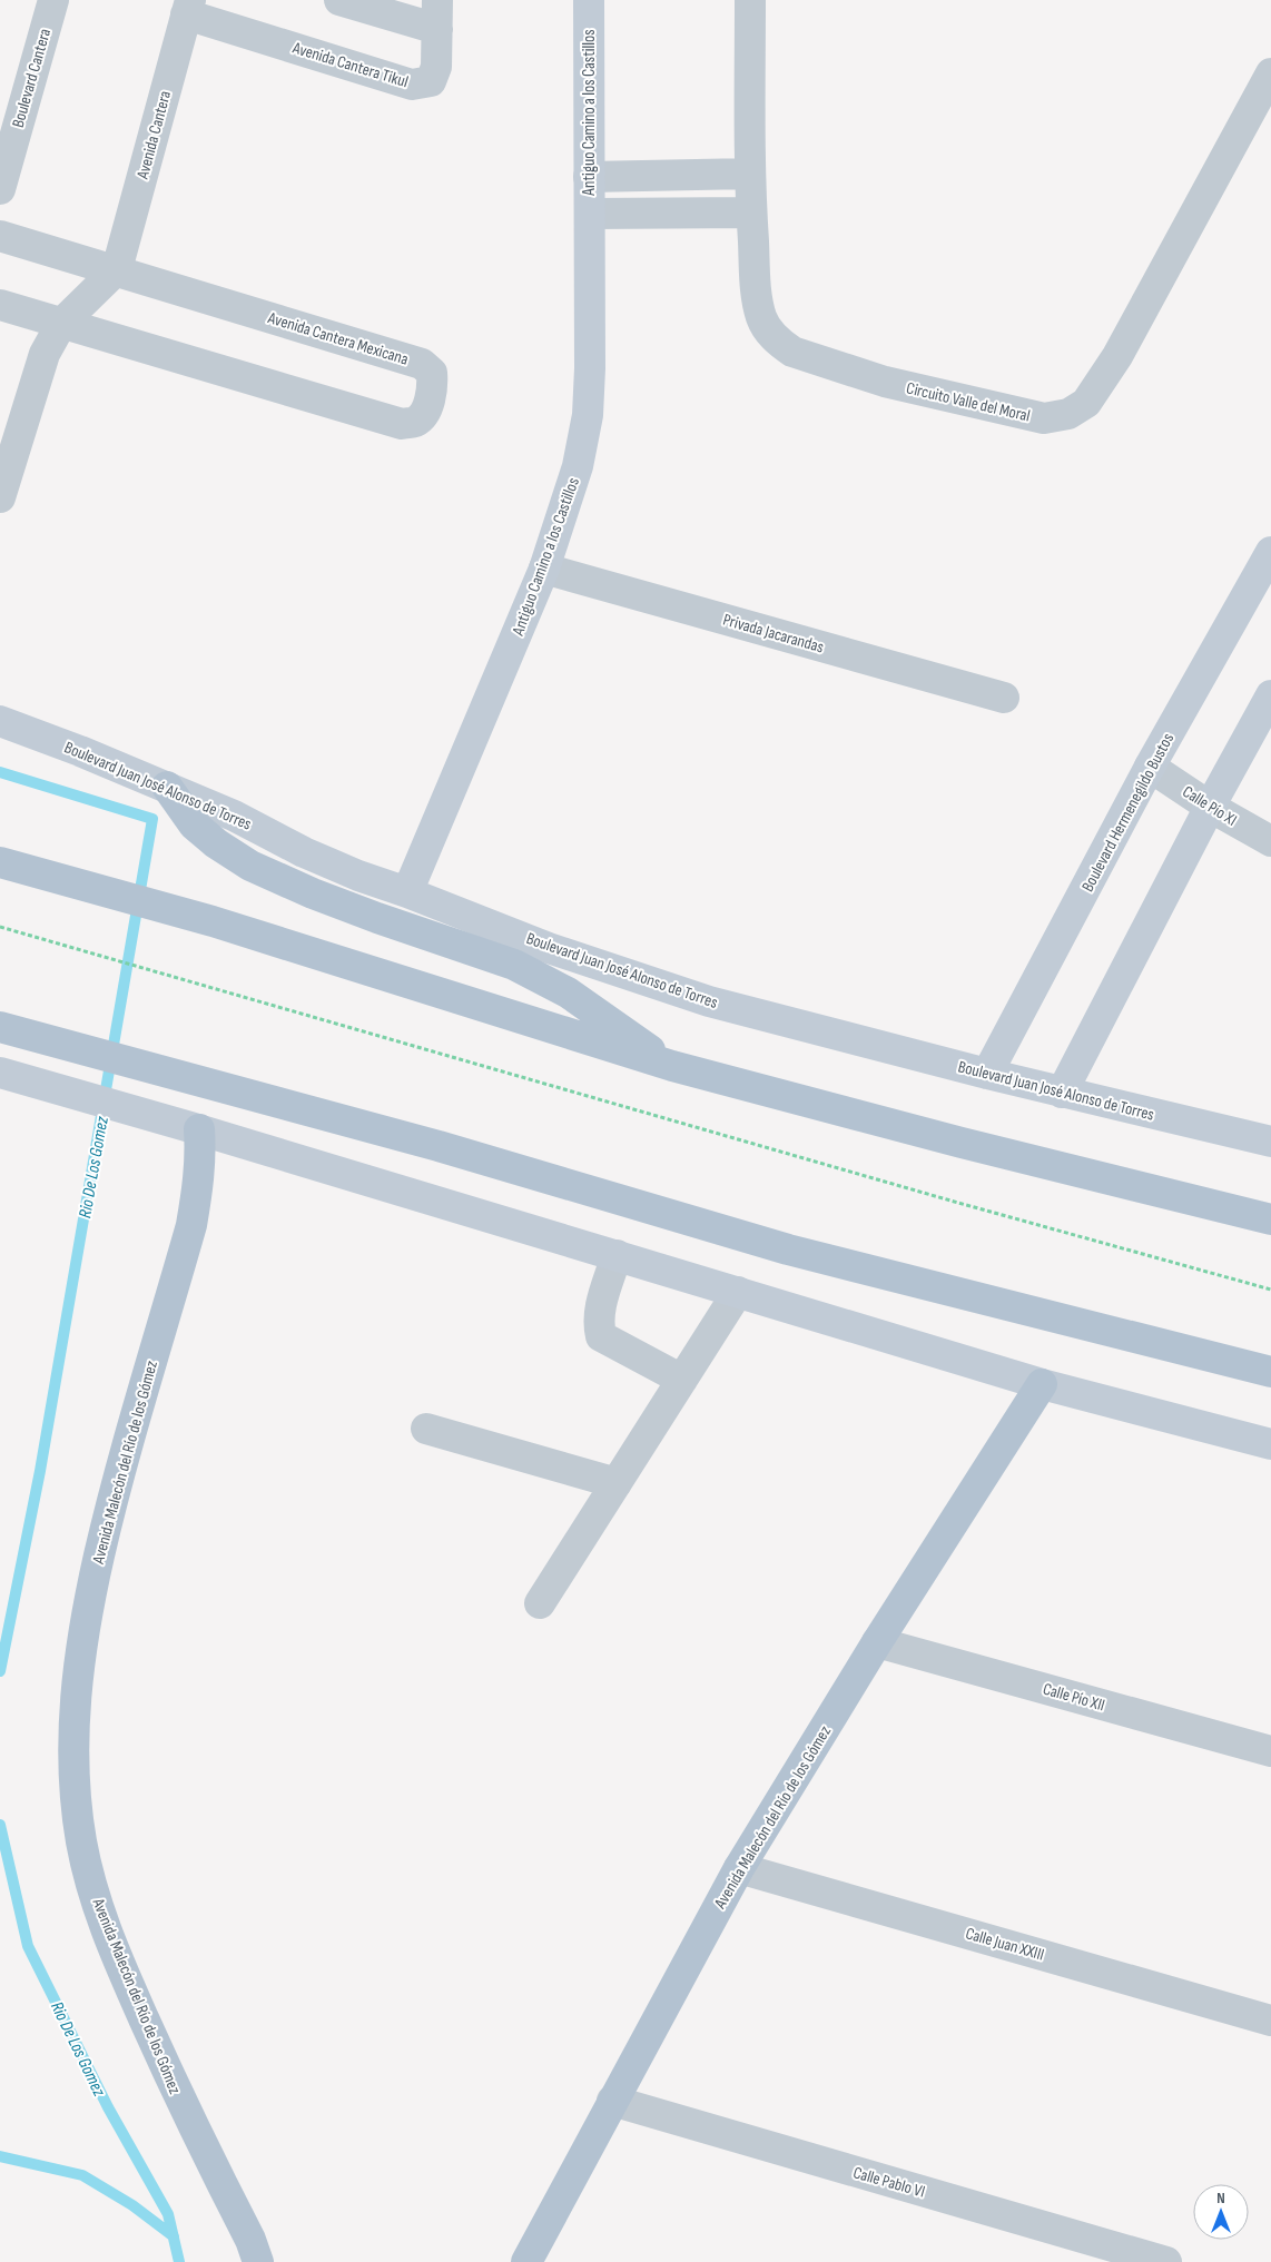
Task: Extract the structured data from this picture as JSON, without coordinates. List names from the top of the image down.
{
  "streets": {
    "main road": ["Avenida Malecón del Río de los Gómez"],
    "street": [
      "Avenida Cantera Tikul",
      "Boulevard Cantera",
      "Antiguo Camino a los Castillos",
      "Avenida Cantera",
      "Avenida Cantera Mexicana",
      "Circuito Valle del Moral",
      "Privada Jacarandas",
      "Boulevard Juan José Alonso de Torres",
      "Calle Pío XI",
      "Boulevard Hermenegildo Bustos",
      "Calle Pío XII",
      "Calle Juan XXIII",
      "Calle Pablo VI"
    ]
  },
  "crossings": [
    ["Avenida Cantera Tikul", "Avenida Cantera"],
    ["Antiguo Camino a los Castillos", "Privada Jacarandas"],
    ["Antiguo Camino a los Castillos", "Boulevard Juan José Alonso de Torres"],
    ["Avenida Cantera", "Avenida Cantera Mexicana"],
    ["Boulevard Juan José Alonso de Torres", "Boulevard Hermenegildo Bustos"],
    ["Calle Pío XI", "Boulevard Hermenegildo Bustos"],
    ["Avenida Malecón del Río de los Gómez", "Calle Pío XII"],
    ["Avenida Malecón del Río de los Gómez", "Calle Juan XXIII"],
    ["Avenida Malecón del Río de los Gómez", "Calle Pablo VI"]
  ],
  "water": ["Rio De Los Gomez"],
  "north": "top"
}
